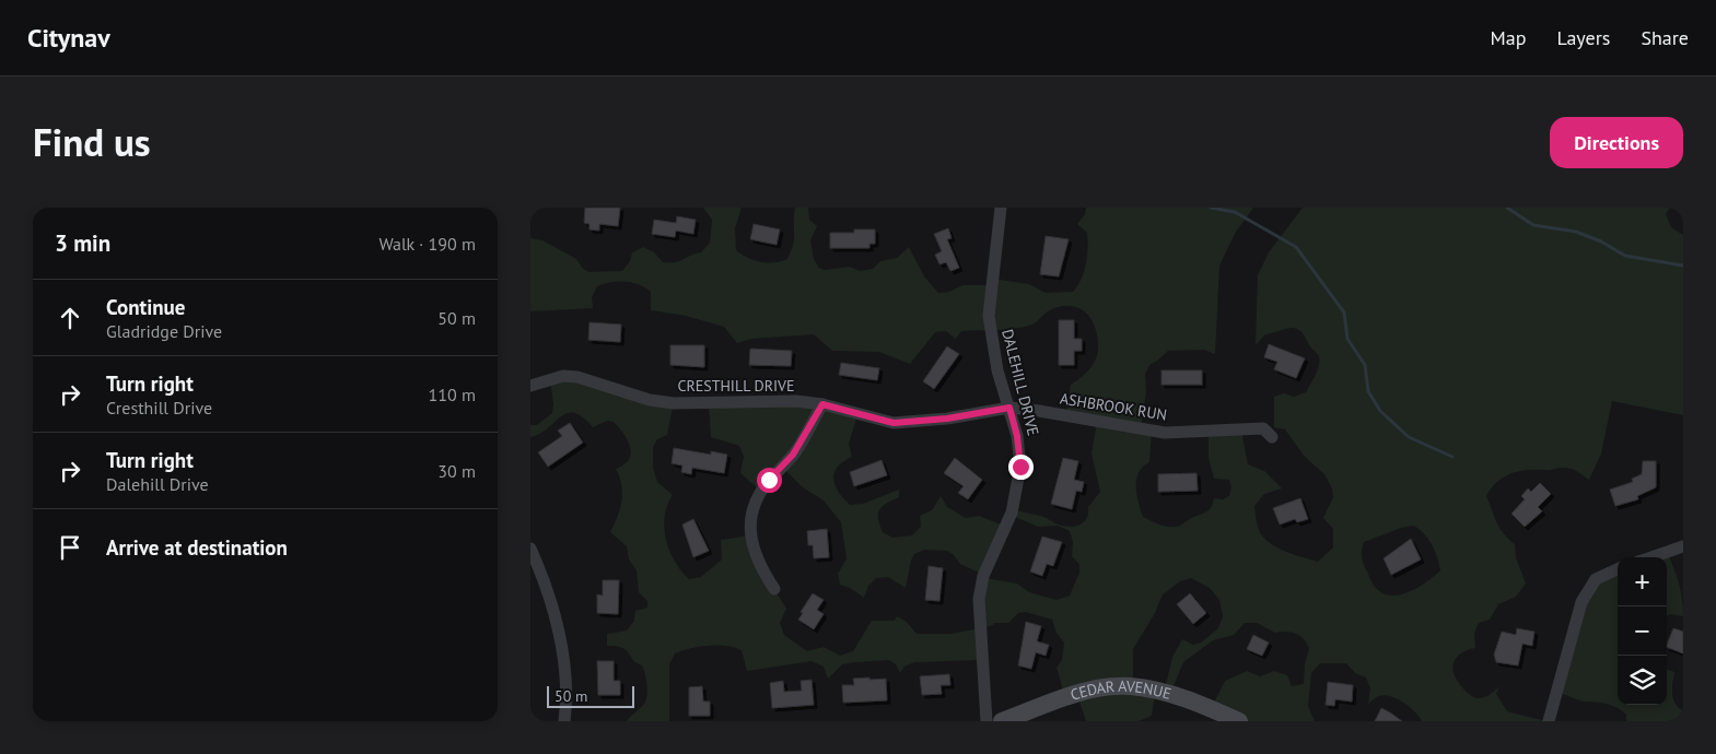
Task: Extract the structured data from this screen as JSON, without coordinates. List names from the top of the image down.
{
  "streets": {
    "street": [
      "DALEHILL DRIVE",
      "CRESTHILL DRIVE",
      "ASHBROOK RUN",
      "CEDAR AVENUE"
    ]
  },
  "crossings": [
    ["DALEHILL DRIVE", "CRESTHILL DRIVE"],
    ["DALEHILL DRIVE", "ASHBROOK RUN"],
    ["CRESTHILL DRIVE", "ASHBROOK RUN"]
  ],
  "scale_bar": "50 m",
  "page": {
    "header": "Citynav",
    "nav": ["Map", "Layers", "Share"],
    "title": "Find us",
    "buttons": "Directions",
    "heading": ["3 min", "Walk · 190 m"],
    "list": [
      ["Continue", "Gladridge Drive", "50 m"],
      ["Turn right", "Cresthill Drive", "110 m"],
      ["Turn right", "Dalehill Drive", "30 m"],
      "Arrive at destination"
    ],
    "map_buttons": ["+", "−"],
    "scale": "50 m"
  }
}
